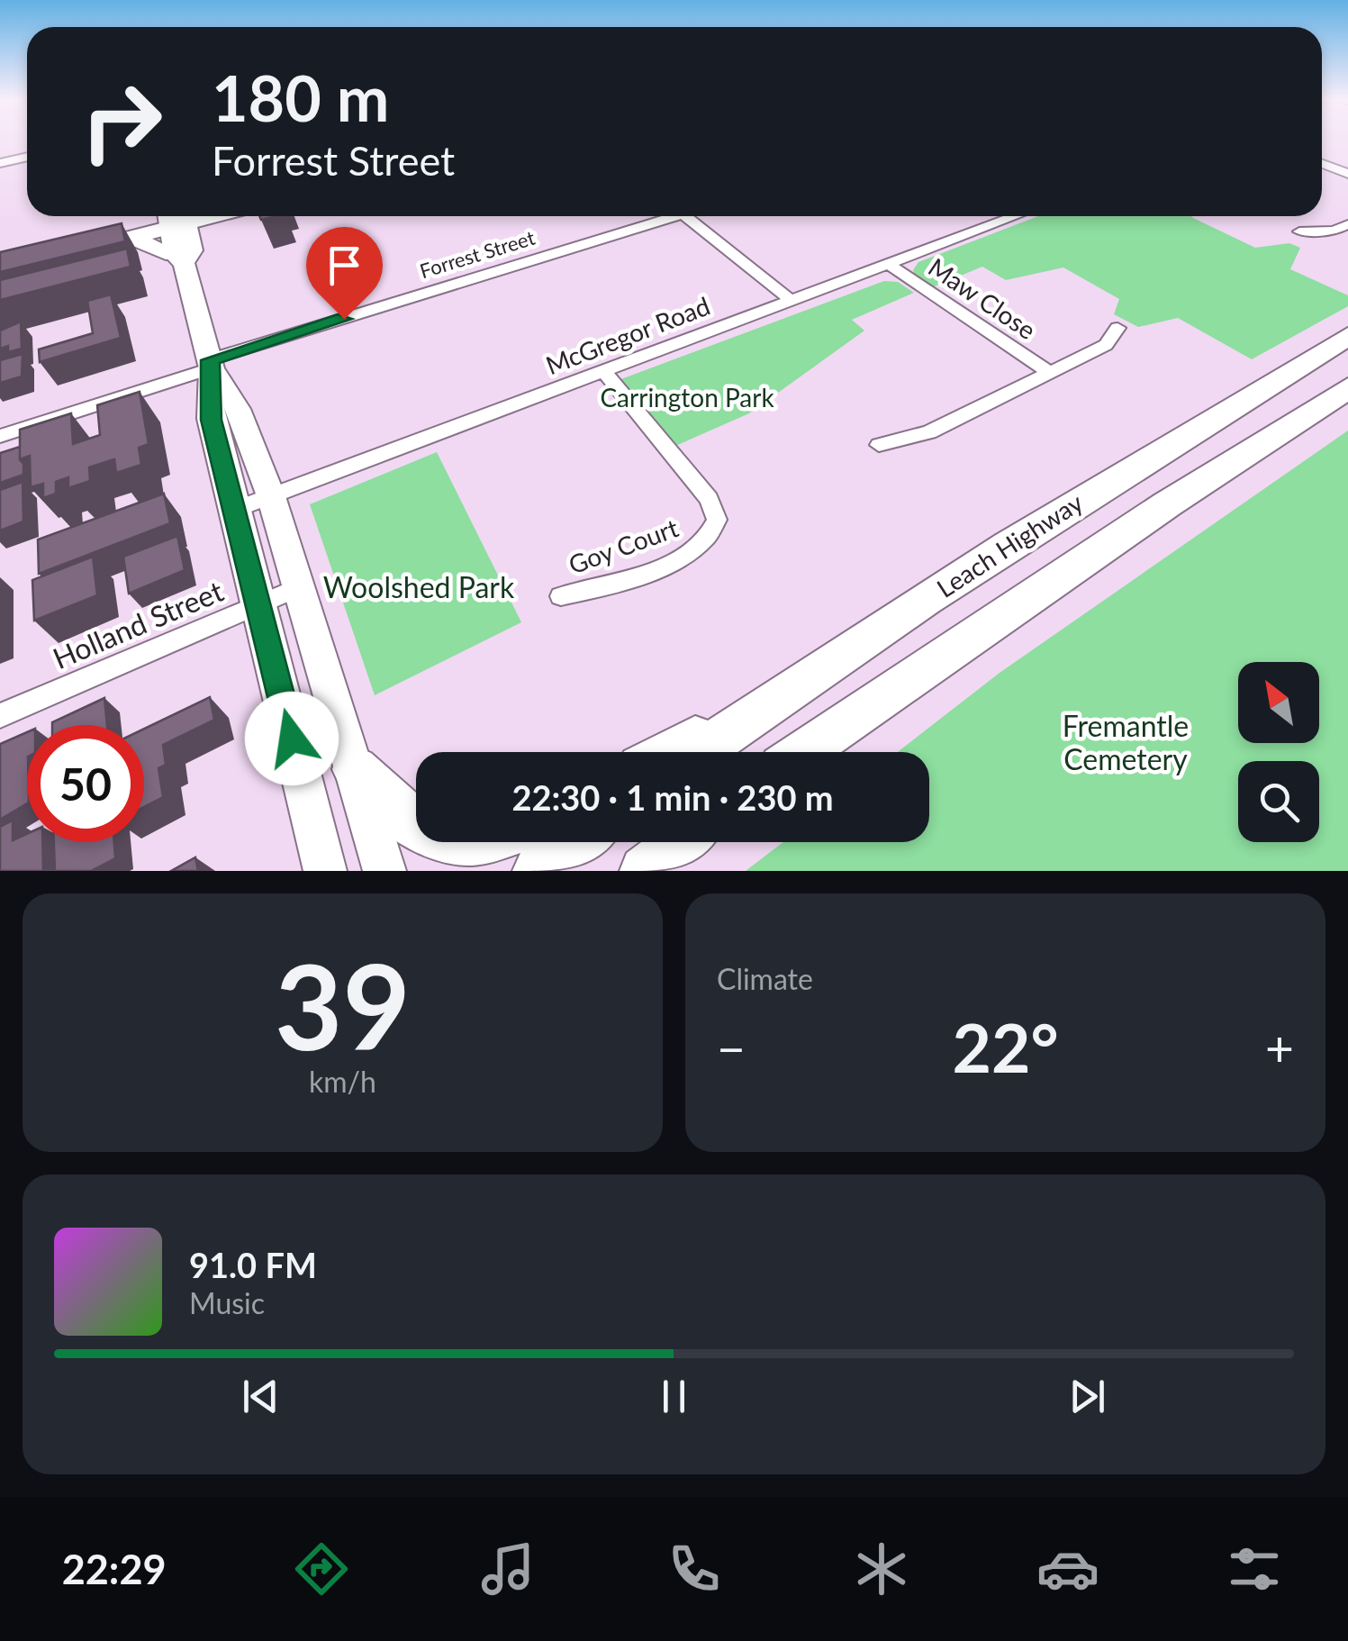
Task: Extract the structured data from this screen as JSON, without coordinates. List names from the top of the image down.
{
  "streets": {
    "highway": ["Leach Highway"],
    "street": [
      "Forrest Street",
      "Maw Close",
      "McGregor Road",
      "Goy Court",
      "Holland Street"
    ]
  },
  "crossings": [
    ["Maw Close", "McGregor Road"],
    ["McGregor Road", "Goy Court"]
  ],
  "parks": ["Carrington Park", "Woolshed Park", "Fremantle Cemetery"],
  "north": "top left",
  "page": {
    "turn": ["180 m", "Forrest Street"],
    "limit": "50",
    "trip": "22:30 · 1 min · 230 m",
    "tile": [
      ["39", "km/h"],
      "Climate"
    ],
    "heat": ["−", "22°", "+"],
    "song": ["91.0 FM", "Music"],
    "tabs": "22:29"
  }
}
